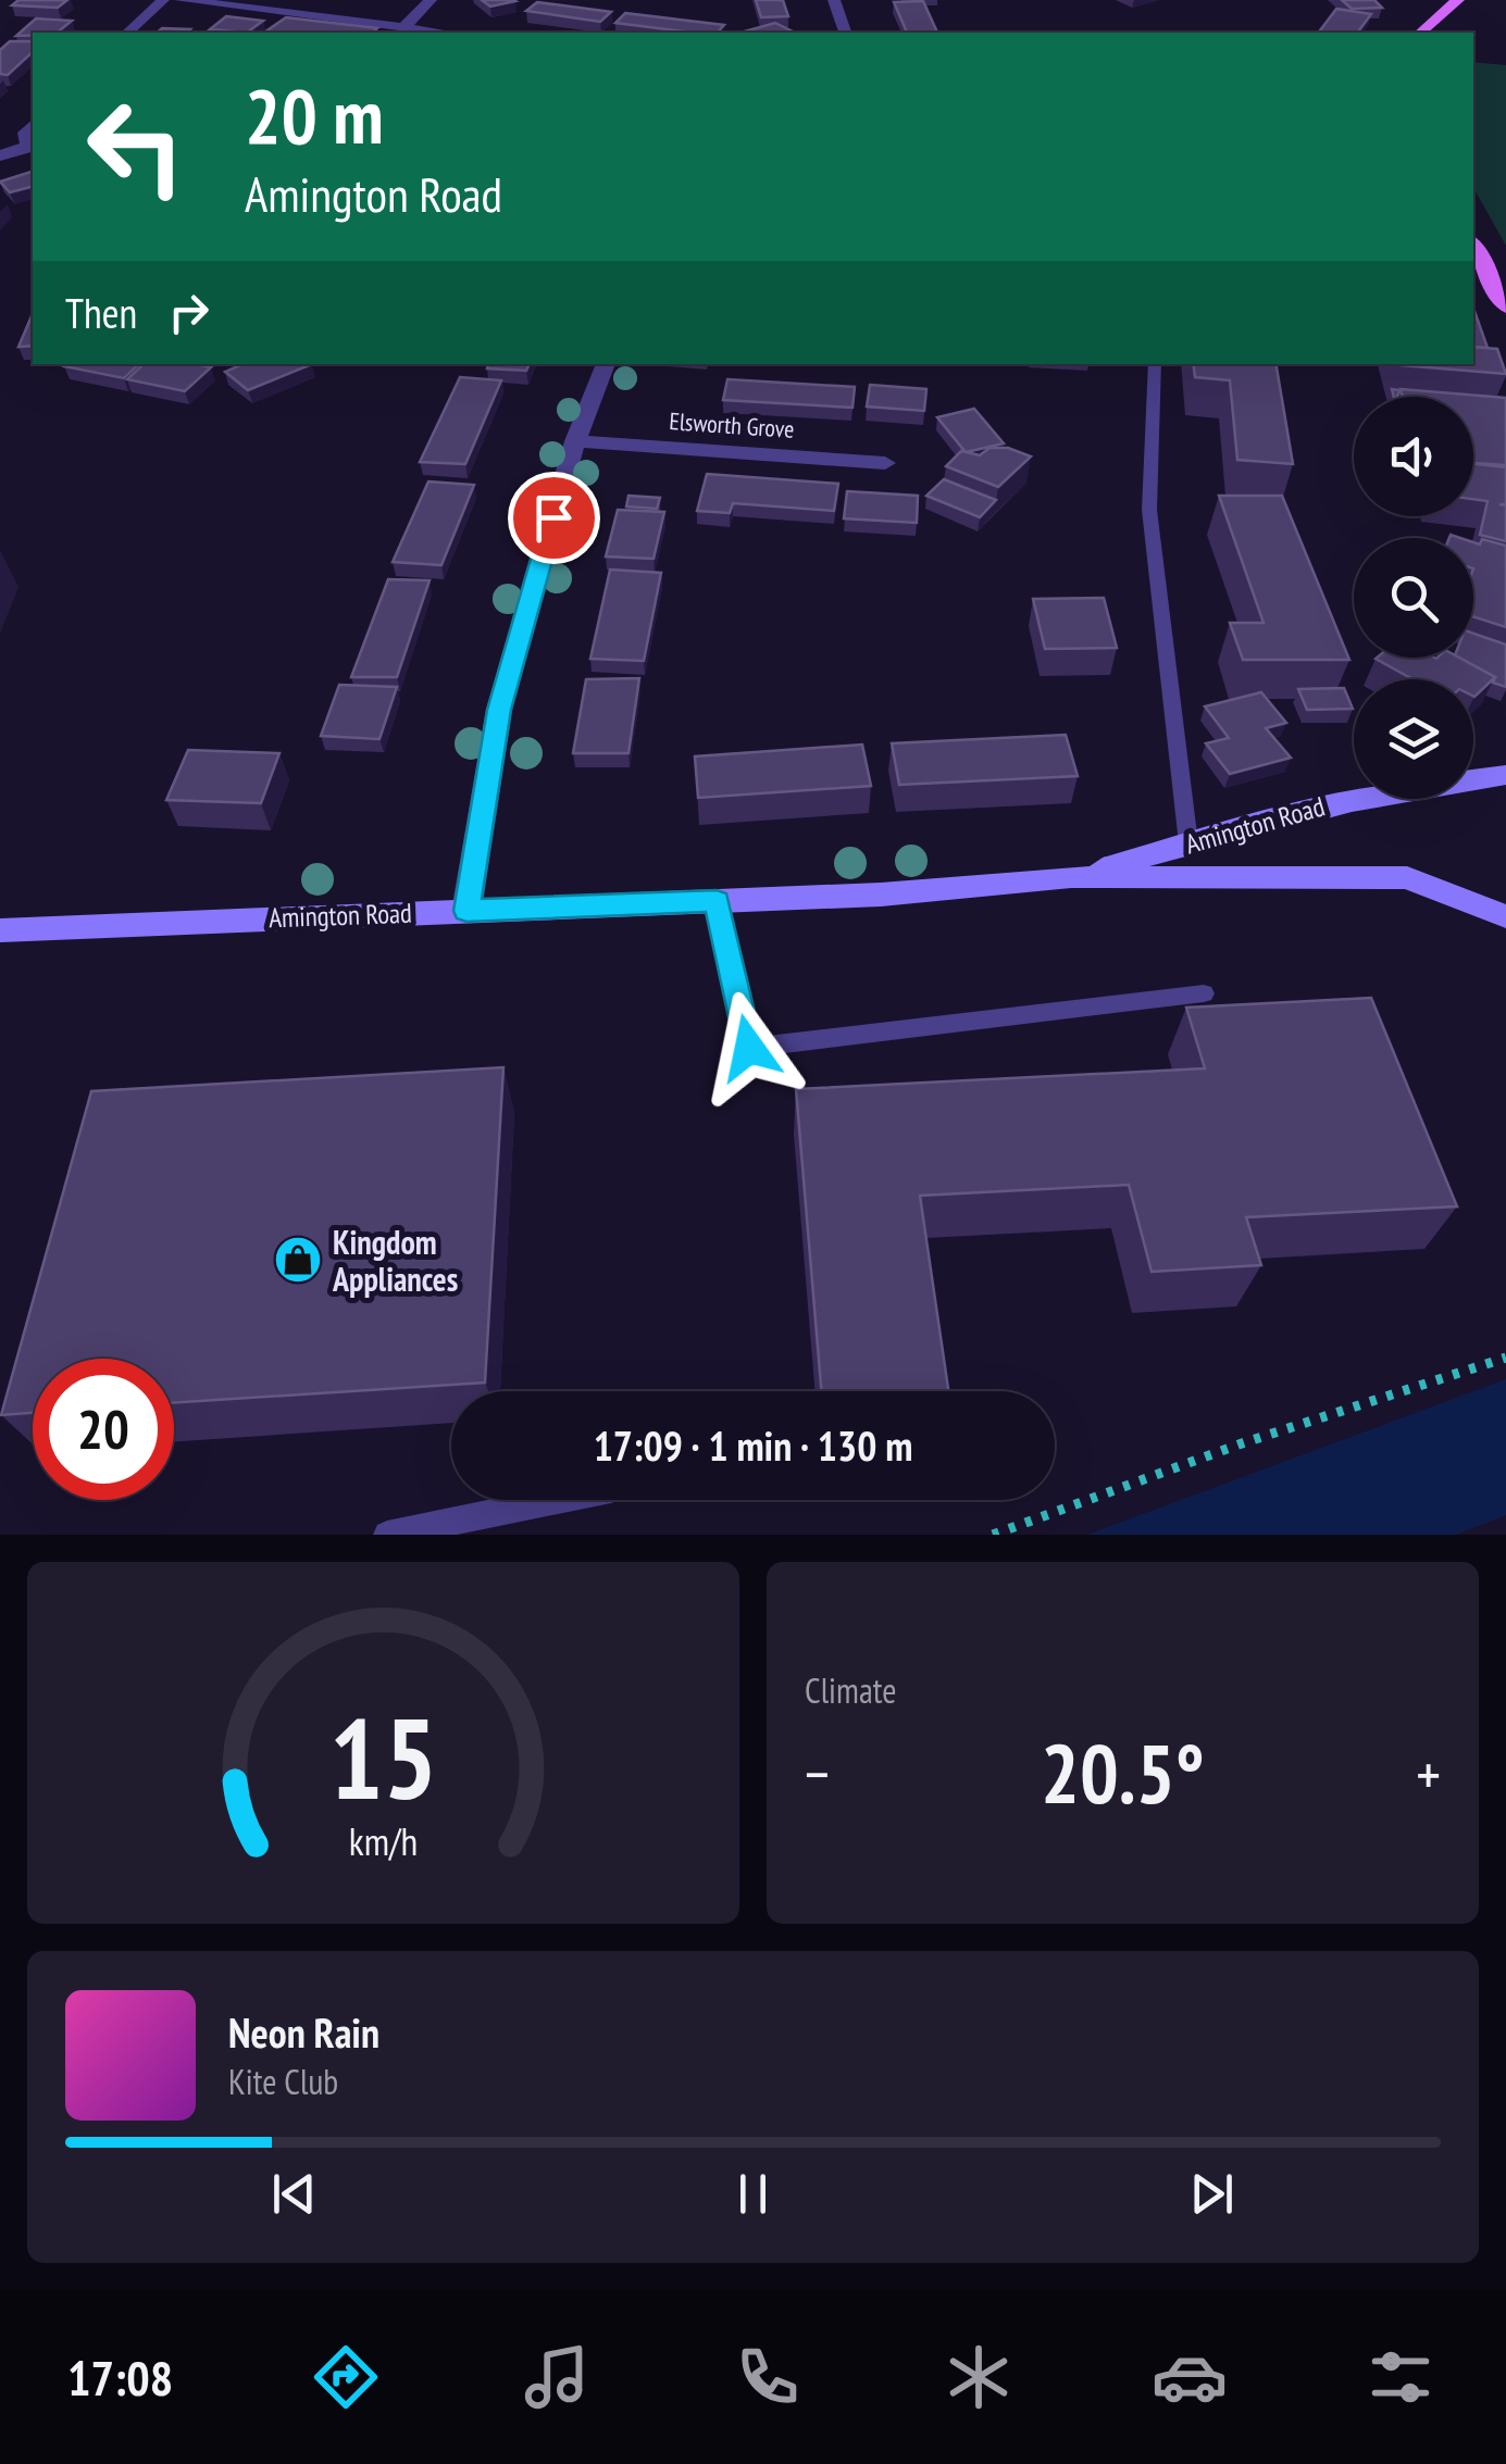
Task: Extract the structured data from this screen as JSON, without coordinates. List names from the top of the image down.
{
  "streets": {
    "street": ["Elsworth Grove", "Amington Road"]
  },
  "places": {
    "shop": ["Kingdom Appliances"]
  },
  "page": {
    "turn": ["20 m", "Amington Road"],
    "then": "Then",
    "limit": "20",
    "trip": "17:09 · 1 min · 130 m",
    "tile": "Climate",
    "heat": ["−", "20.5°", "+"],
    "song": ["Neon Rain", "Kite Club"],
    "tabs": "17:08",
    "gauge": ["15", "km/h"]
  }
}
